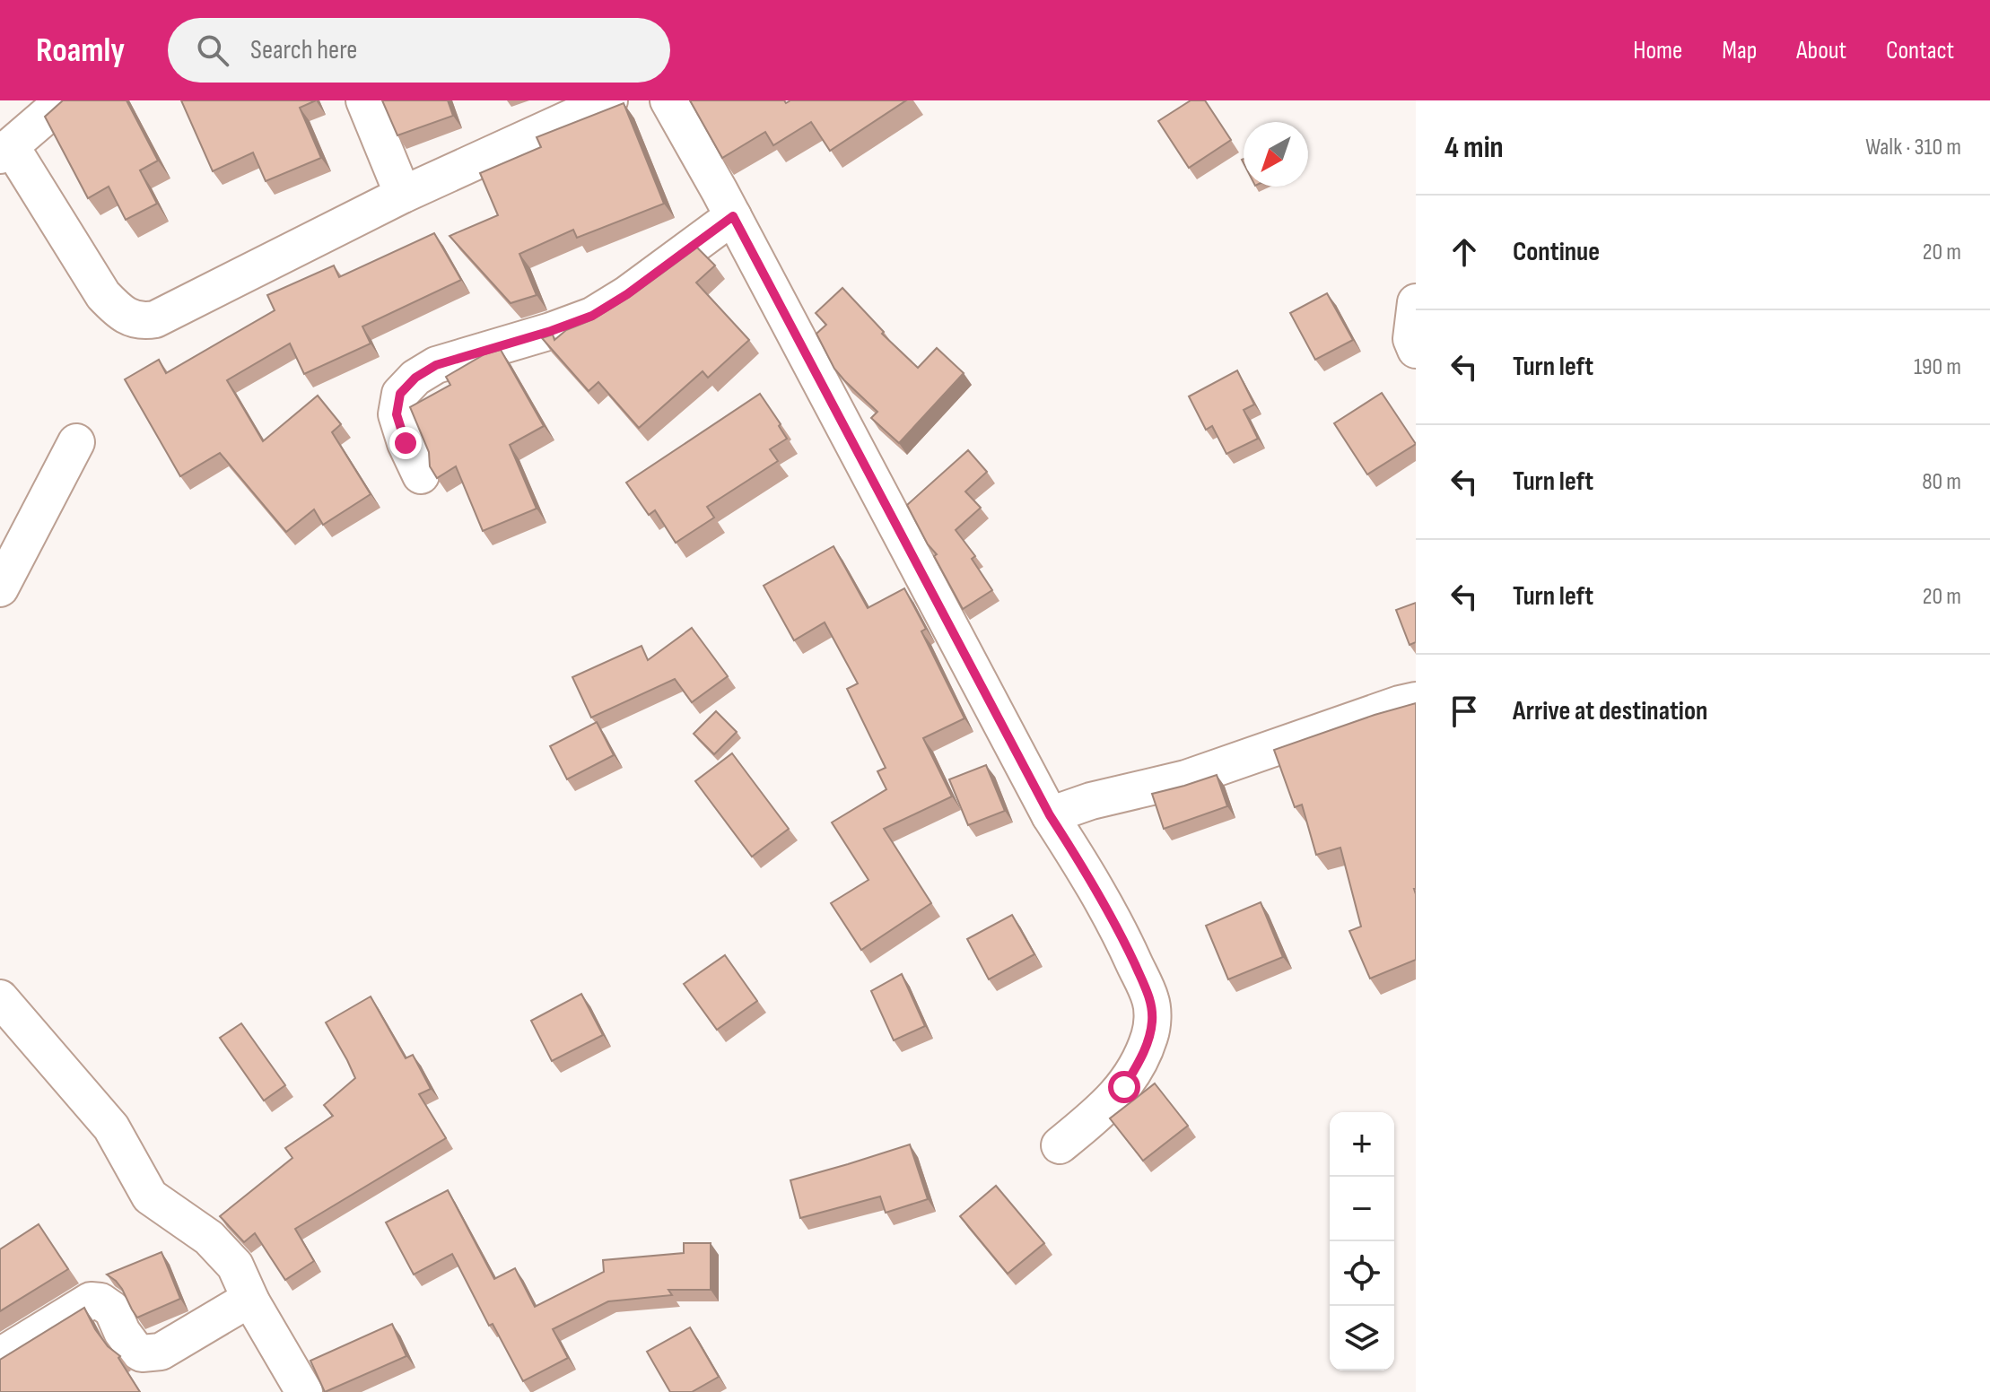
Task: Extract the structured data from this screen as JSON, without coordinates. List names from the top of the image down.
{
  "north": "bottom left",
  "page": {
    "header": "Roamly",
    "search": "Search here",
    "nav": [
      "Home",
      "Map",
      "About",
      "Contact"
    ],
    "heading": ["4 min", "Walk · 310 m"],
    "list": [
      ["Continue", "20 m"],
      ["Turn left", "190 m"],
      ["Turn left", "80 m"],
      ["Turn left", "20 m"],
      "Arrive at destination"
    ],
    "map_buttons": ["+", "−"]
  }
}
